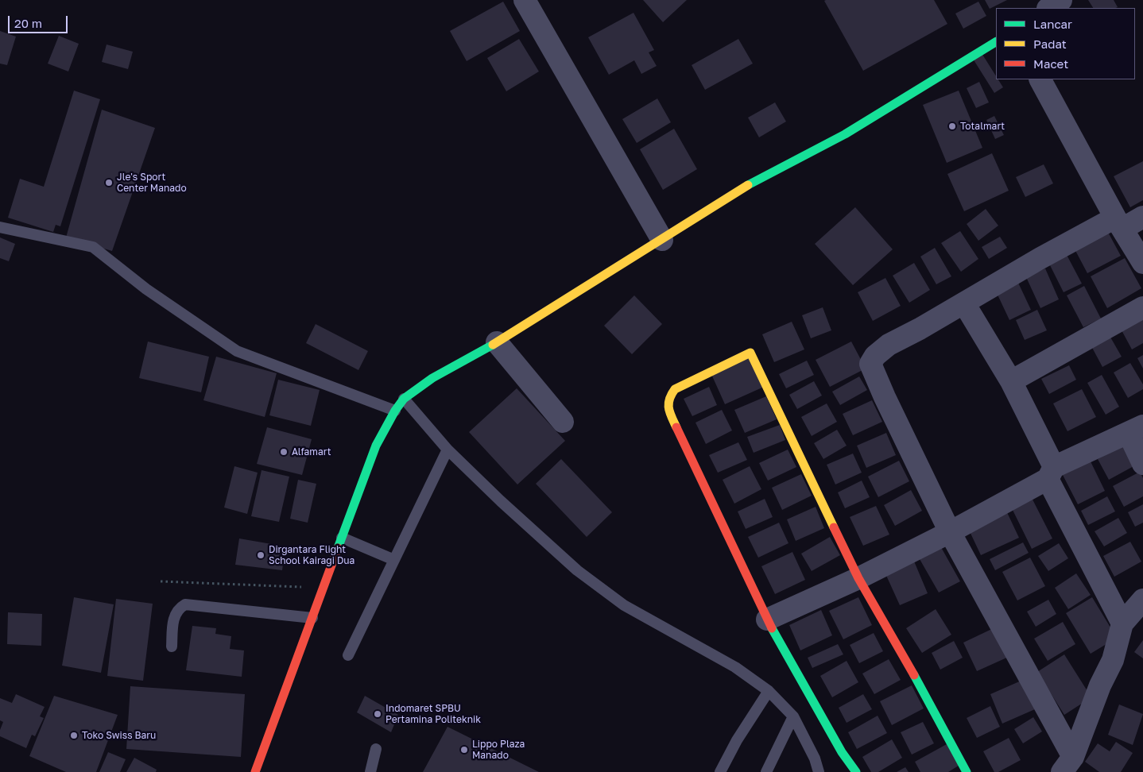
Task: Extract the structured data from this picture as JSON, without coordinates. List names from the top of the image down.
{
  "places": [
    "Totalmart",
    "Jle's Sport Center Manado",
    "Alfamart",
    "Dirgantara Flight School Kairagi Dua",
    "Indomaret SPBU Pertamina Politeknik",
    "Toko Swiss Baru",
    "Lippo Plaza Manado"
  ],
  "legend": ["Lancar", "Padat", "Macet"],
  "scale_bar": "20 m"
}
